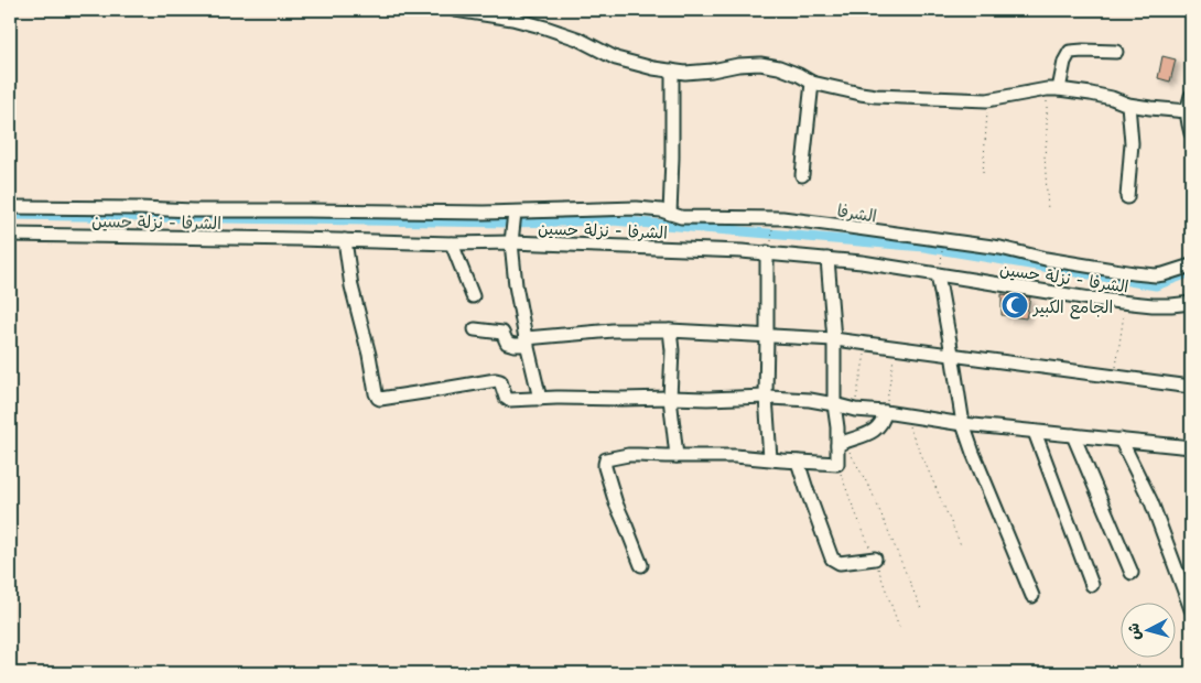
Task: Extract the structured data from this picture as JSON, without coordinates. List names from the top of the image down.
{
  "streets": {
    "street": ["الشرفا", "الشرفا - نزلة حسين"]
  },
  "places": {
    "mosque": ["الجامع الكبير"]
  },
  "north": "left"
}
